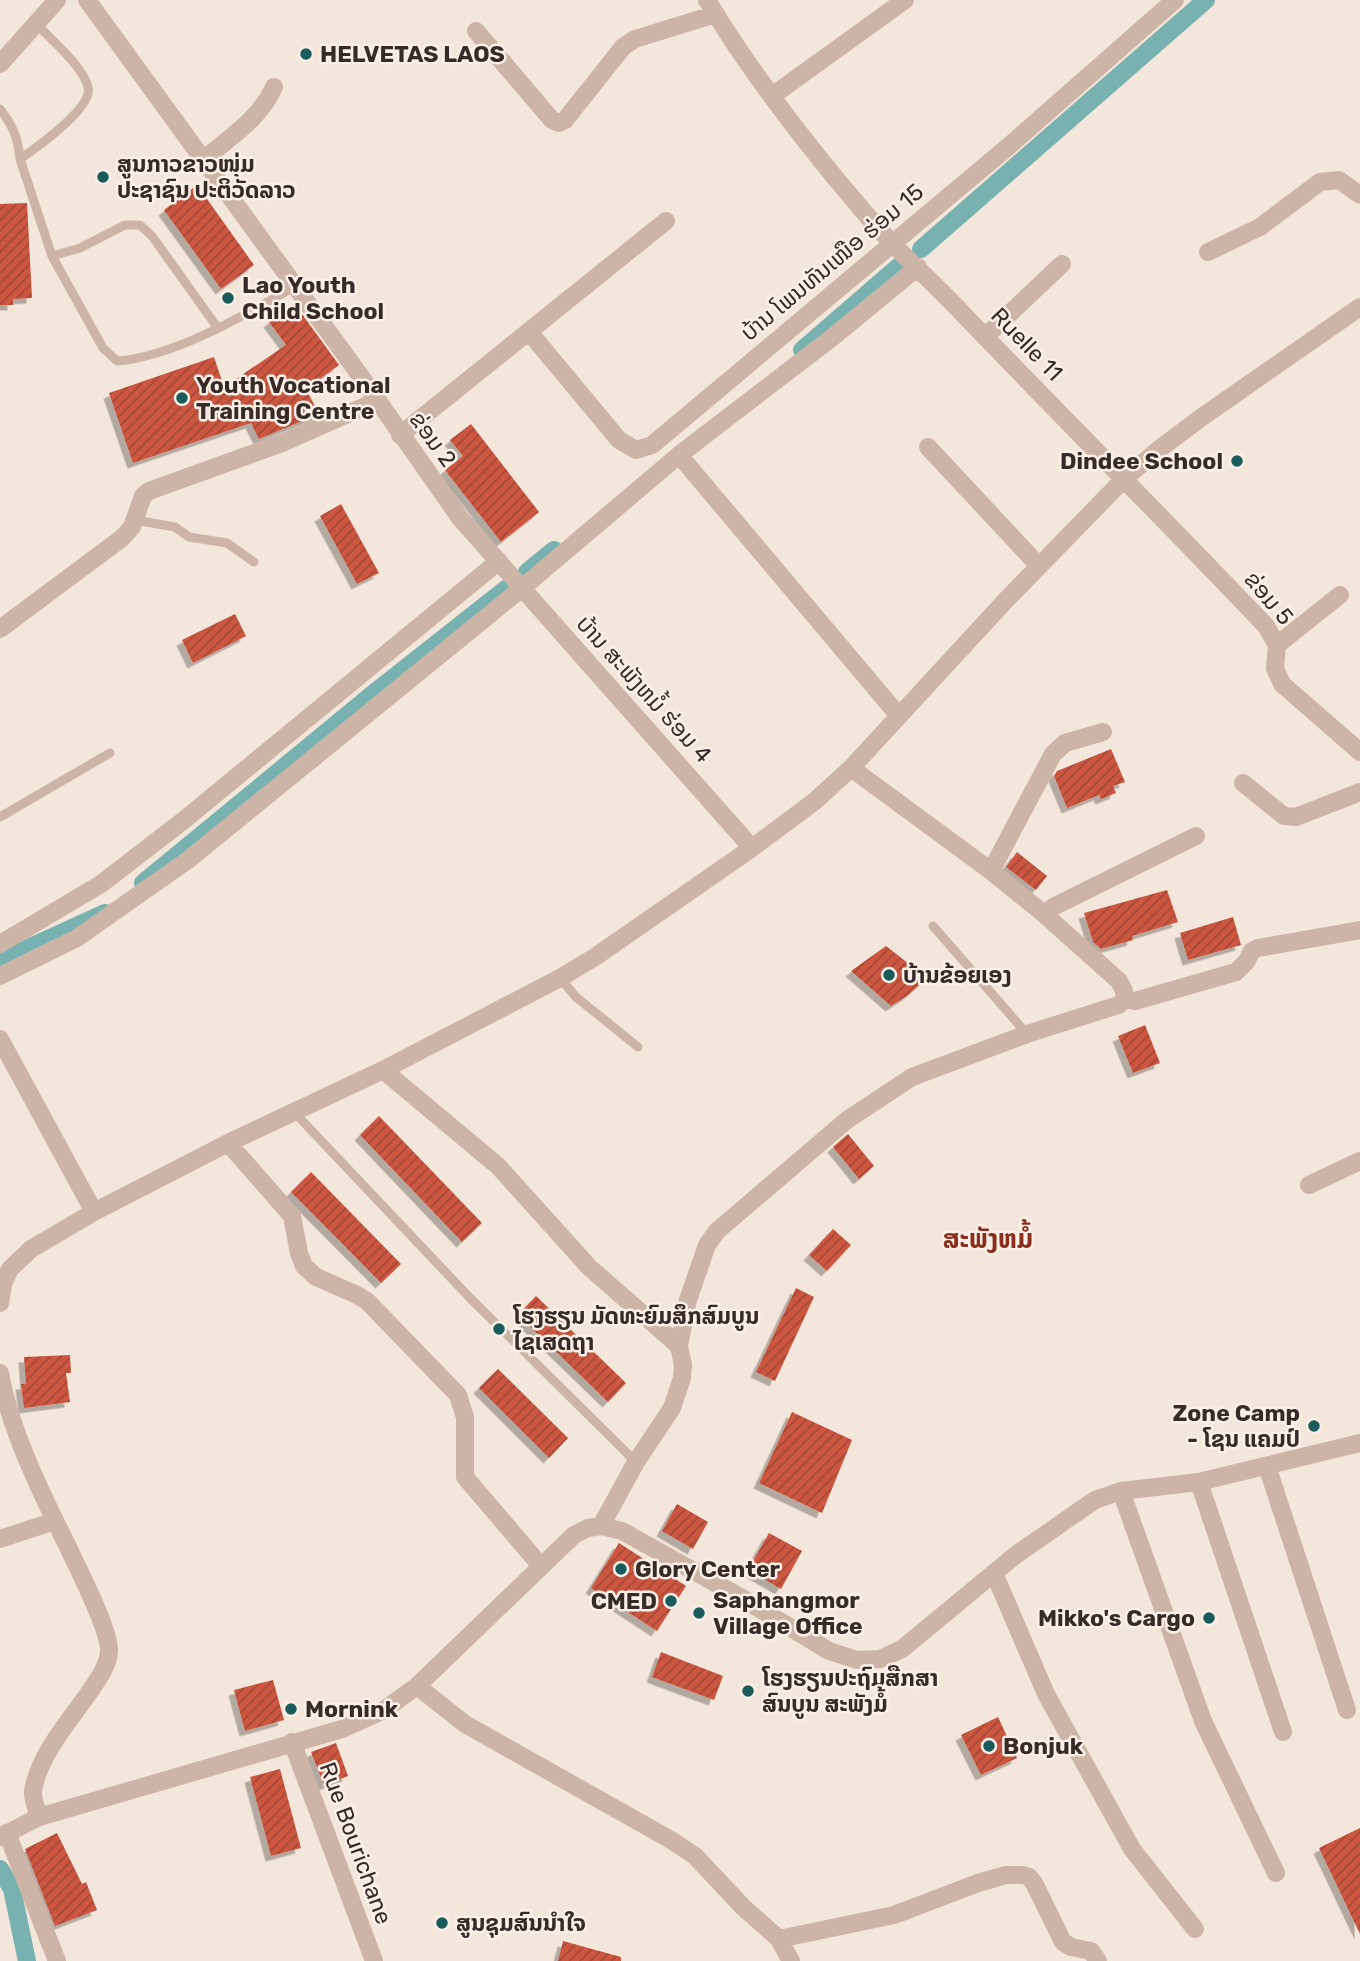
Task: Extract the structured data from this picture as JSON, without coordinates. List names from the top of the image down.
{
  "streets": {
    "street": [
      "ບ້ານ ໂພນທັນເໜືອ ຮ່ອມ 15",
      "Ruelle 11",
      "ຂ່ອມ 2",
      "ຂ່ອມ 5",
      "ບ້ານ ສະພັງຫມໍ້ ຮ່ອມ 4",
      "Rue Bourichane"
    ]
  },
  "crossings": [
    ["ບ້ານ ໂພນທັນເໜືອ ຮ່ອມ 15", "Ruelle 11"],
    ["Ruelle 11", "ຂ່ອມ 5"],
    ["ຂ່ອມ 2", "ບ້ານ ສະພັງຫມໍ້ ຮ່ອມ 4"]
  ],
  "districts": ["ສະພັງຫມໍ້"],
  "places": [
    "HELVETAS LAOS",
    "ສູນກາວຂາວໜຸ່ມ ປະຊາຊົນ ປະຕິວັດລາວ",
    "Lao Youth Child School",
    "Youth Vocational Training Centre",
    "Dindee School",
    "ບ້ານຂ້ອຍເອງ",
    "ໂຮງຮຽນ ມັດທະຍົມສຶກສົມບູນ ໄຊເສດຖາ",
    "Zone Camp - ໂຊນ ແຄມປ໌",
    "Glory Center",
    "CMED",
    "Saphangmor Village Office",
    "Mikko's Cargo",
    "ໂຮງຮຽນປະຖົມສືກສາ ສົນບູນ ສະພັງມໍ້",
    "Mornink",
    "Bonjuk",
    "ສູນຊຸມສົນນຳໃຈ"
  ]
}
